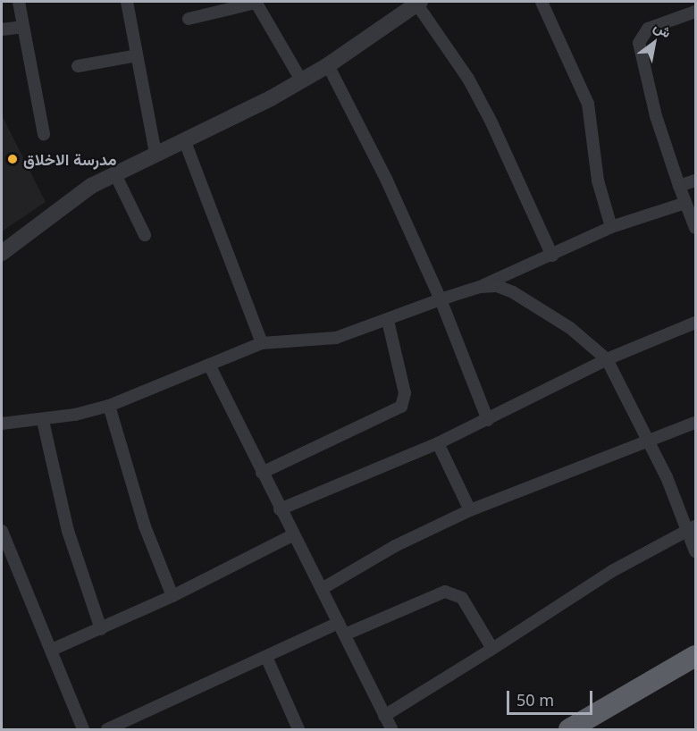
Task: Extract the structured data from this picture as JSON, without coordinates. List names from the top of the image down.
{
  "places": ["مدرسة الاخلاق"],
  "scale_bar": "50 m",
  "north": "top right"
}
